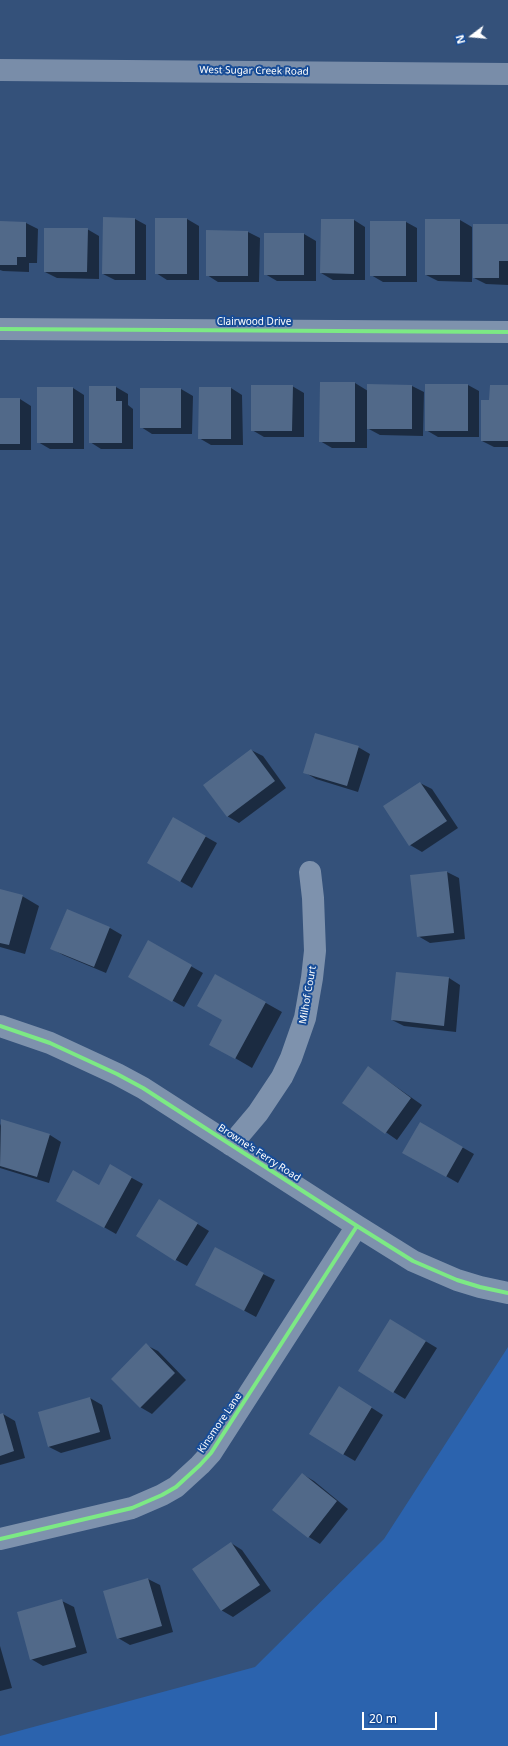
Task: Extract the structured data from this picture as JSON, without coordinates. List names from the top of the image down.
{
  "streets": {
    "main road": ["West Sugar Creek Road"],
    "street": [
      "Clairwood Drive",
      "Milhof Court",
      "Browne's Ferry Road",
      "Kinsmore Lane"
    ]
  },
  "crossings": [
    ["Milhof Court", "Browne's Ferry Road"],
    ["Browne's Ferry Road", "Kinsmore Lane"]
  ],
  "scale_bar": "20 m",
  "north": "left"
}
